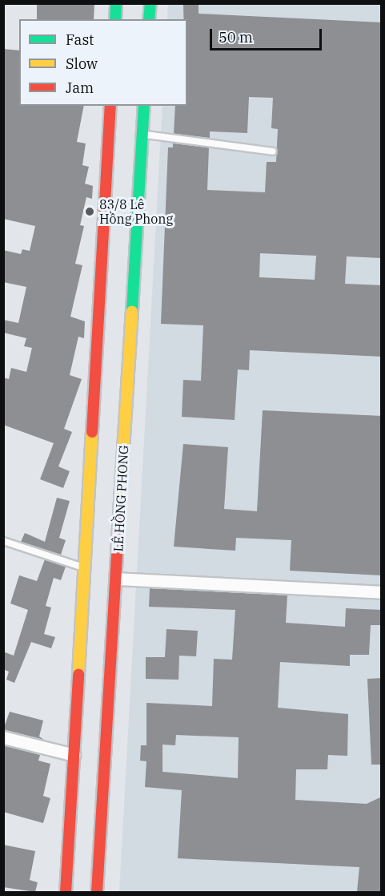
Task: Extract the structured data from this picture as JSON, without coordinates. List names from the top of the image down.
{
  "streets": {
    "highway": ["LÊ HỒNG PHONG"]
  },
  "places": ["83/8 Lê Hồng Phong"],
  "legend": ["Fast", "Slow", "Jam"],
  "scale_bar": "50 m"
}
